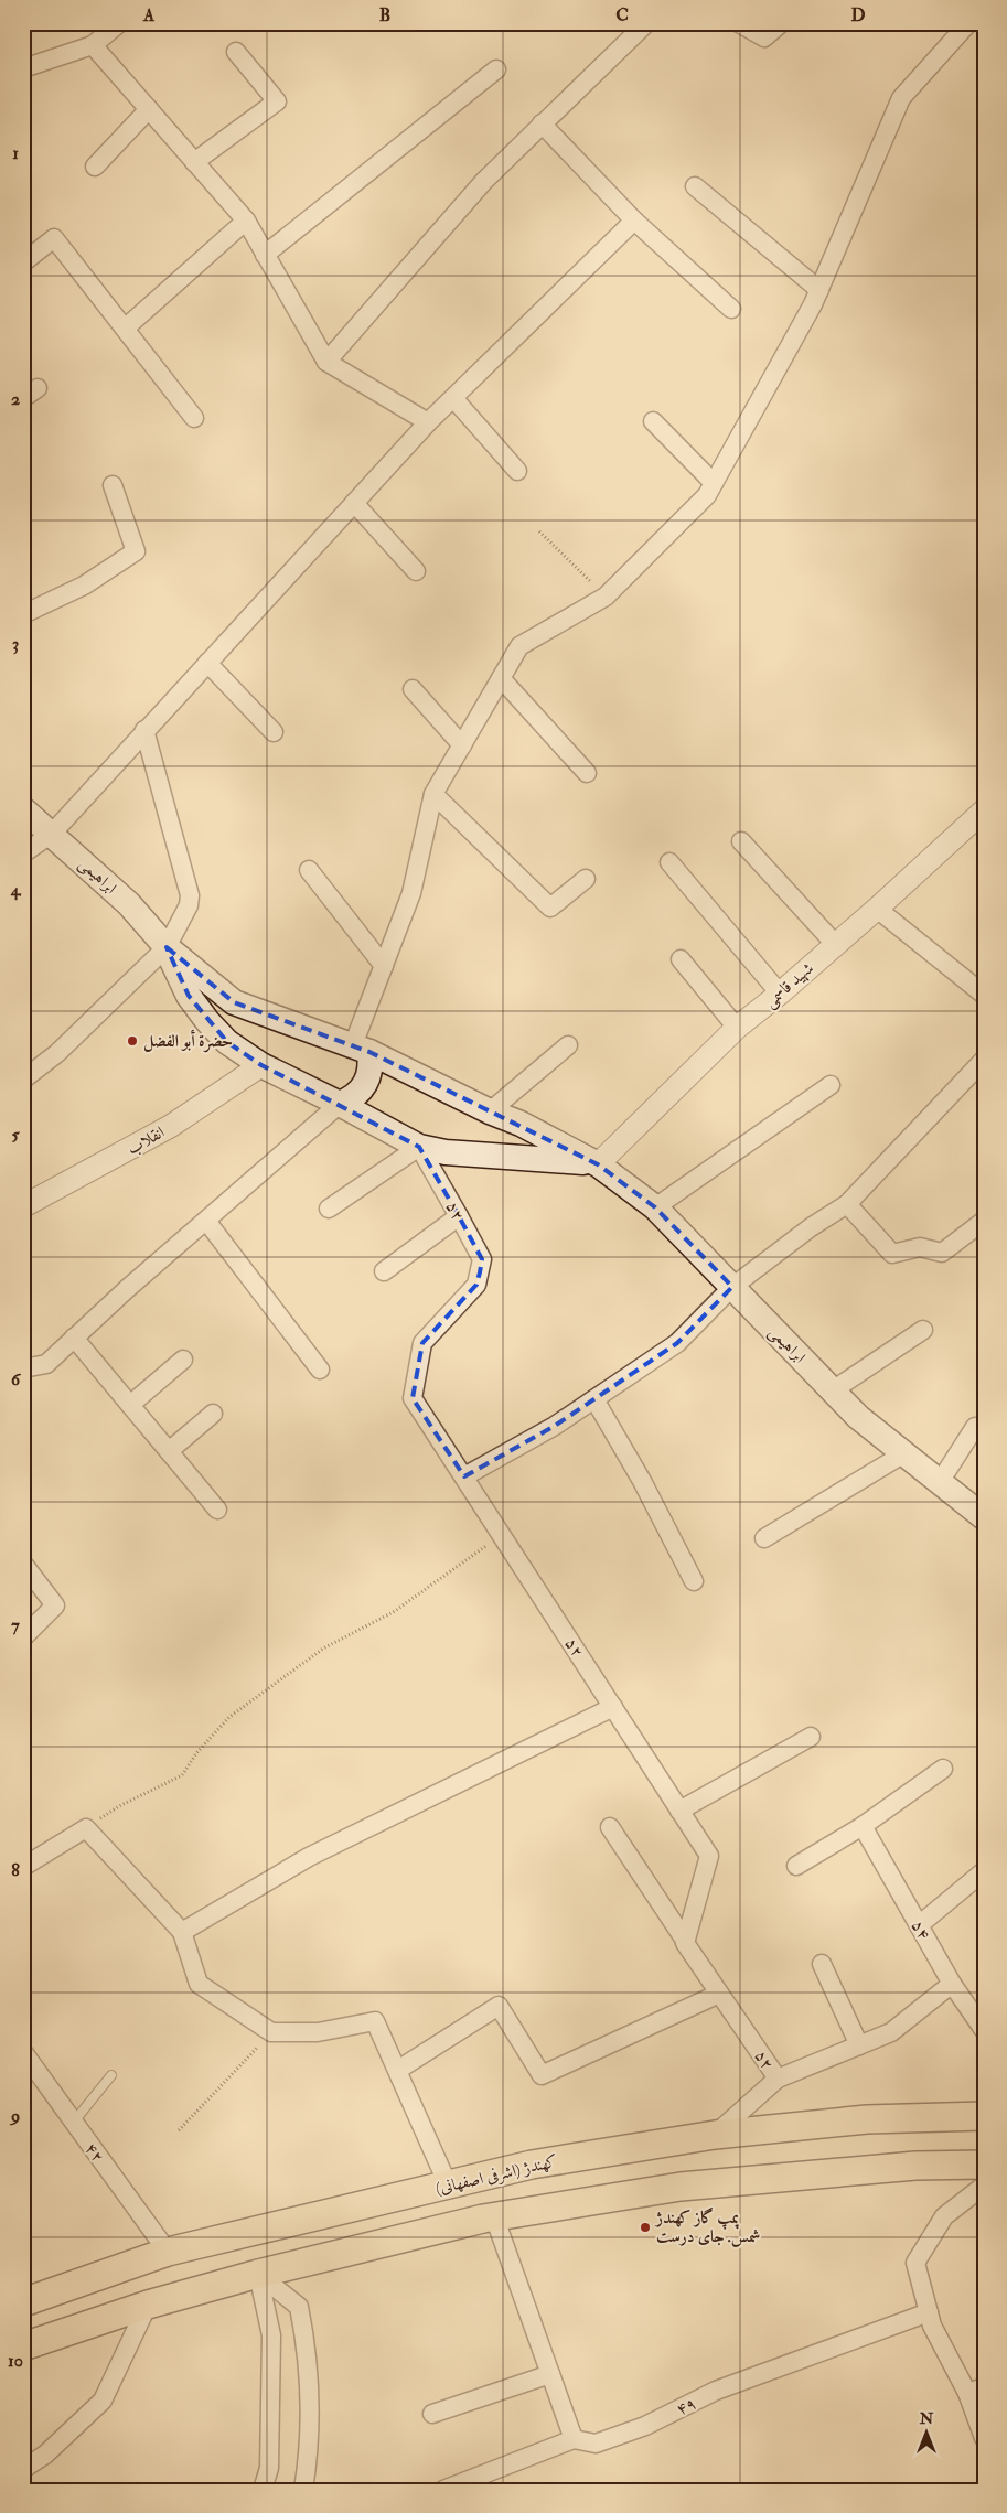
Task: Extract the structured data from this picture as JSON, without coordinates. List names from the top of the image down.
{
  "streets": {
    "main road": ["ابراهیمی", "کهندژ (اشرفی اصفهانی)"],
    "street": [
      "شهید قاسمی",
      "انقلاب",
      "۵۲",
      "۵۴",
      "۴۲",
      "۴۹"
    ]
  },
  "crossings": [
    ["ابراهیمی", "شهید قاسمی"],
    ["۵۲", "کهندژ (اشرفی اصفهانی)"],
    ["۴۲", "کهندژ (اشرفی اصفهانی)"]
  ],
  "places": ["حضرة أبو الفضل", "پمپ گاز کهندژ شمس. جای درست"],
  "north": "top",
  "grid": {
    "columns": [
      "A",
      "B",
      "C",
      "D"
    ],
    "rows": [
      "1",
      "2",
      "3",
      "4",
      "5",
      "6",
      "7",
      "8",
      "9",
      "10"
    ]
  }
}
